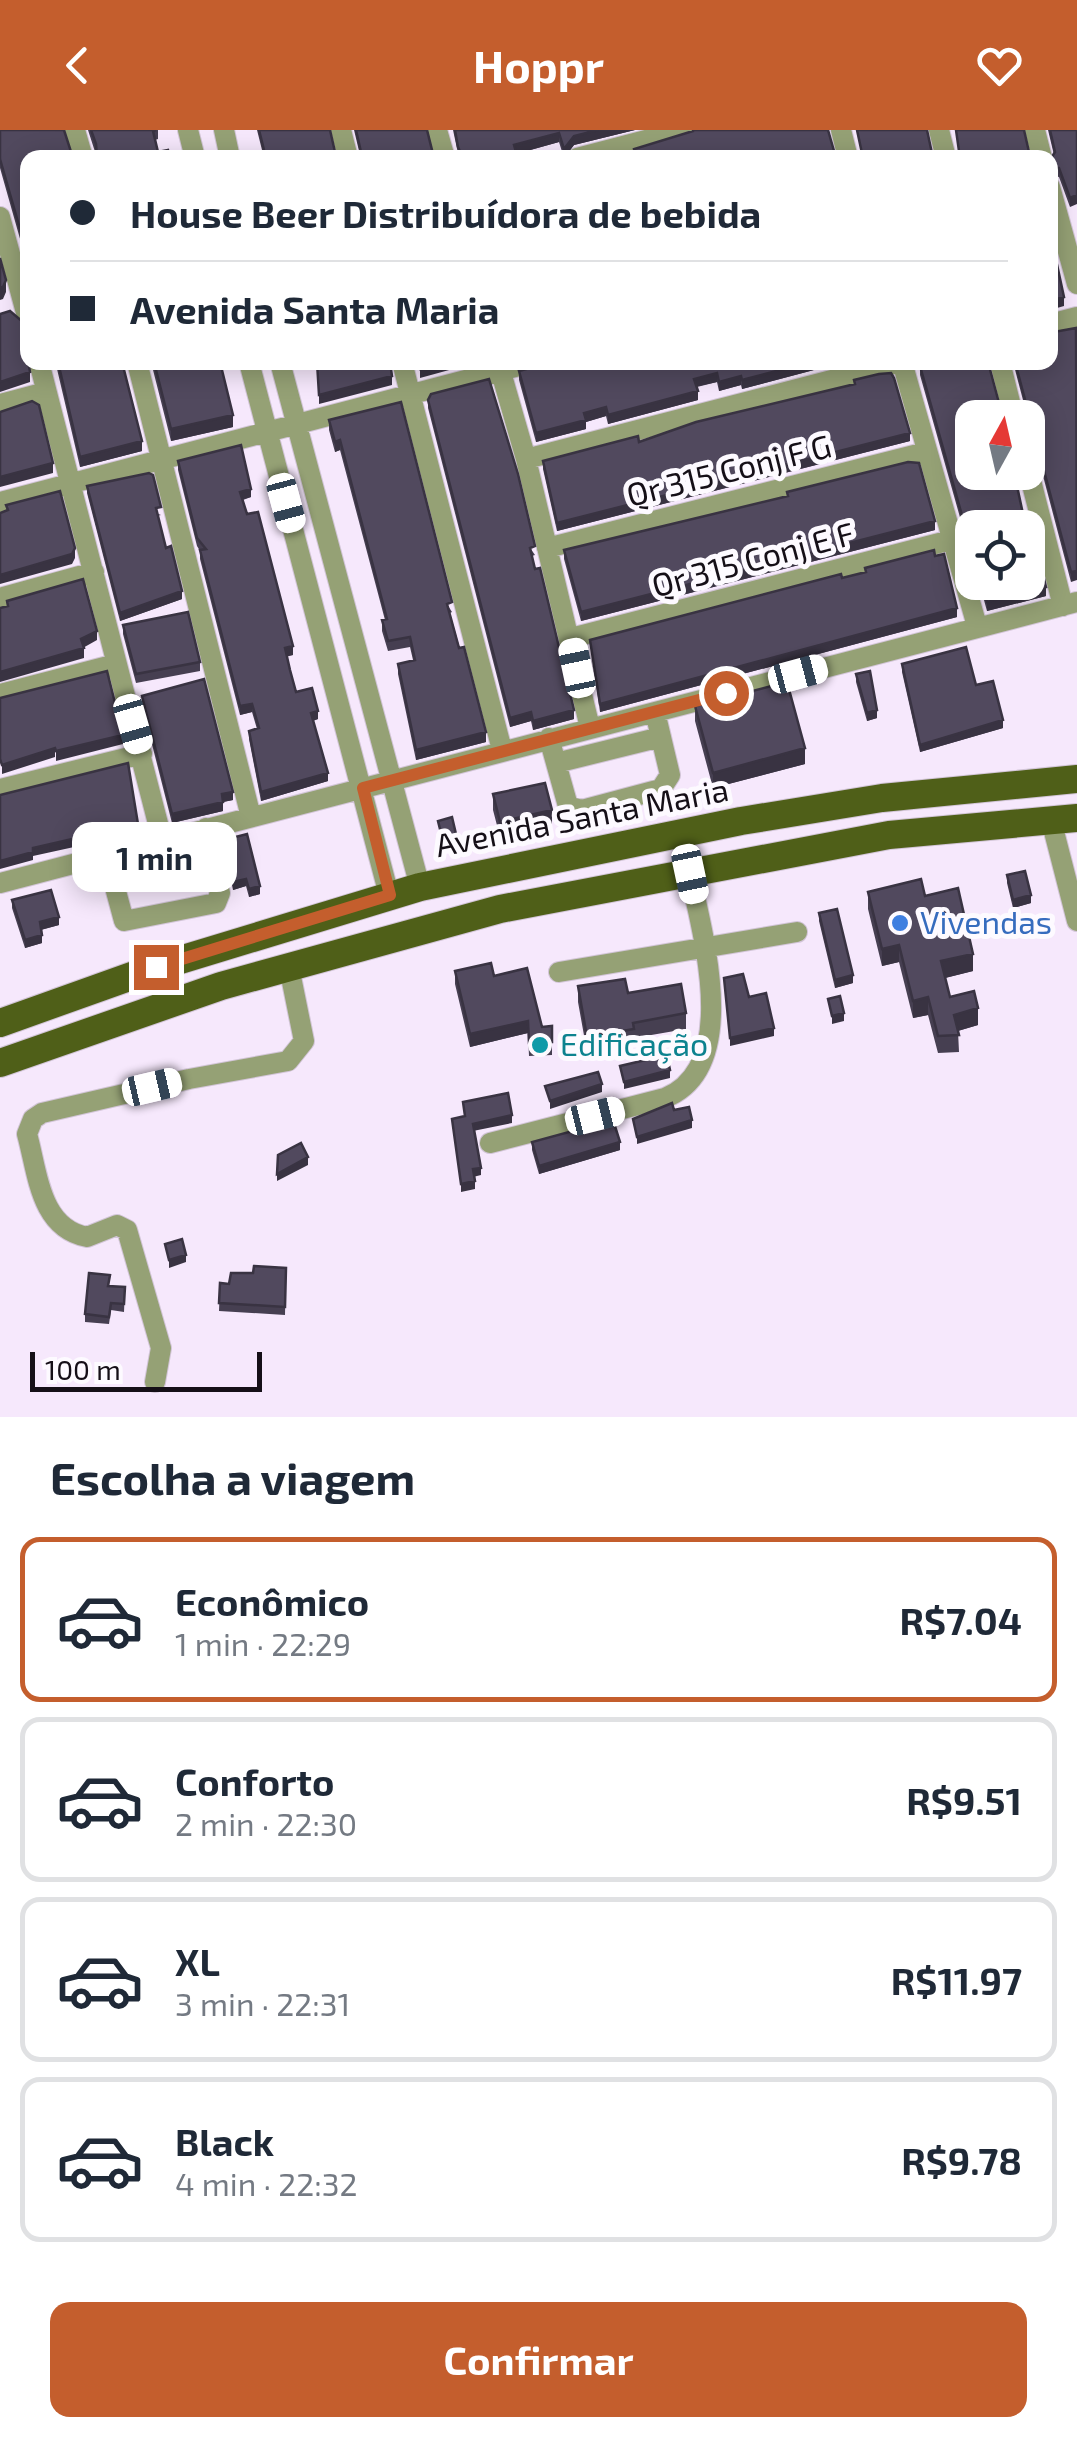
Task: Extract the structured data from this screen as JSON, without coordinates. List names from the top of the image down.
{
  "streets": {
    "main road": ["Avenida Santa Maria"],
    "street": ["Qr 315 Conj F G", "Qr 315 Conj E F"]
  },
  "places": ["Vivendas", "Edificação"],
  "scale_bar": "100 m",
  "north": "top",
  "page": {
    "header": "Hoppr",
    "banner": ["House Beer Distribuídora de bebida", "Avenida Santa Maria"],
    "bubble": "1 min",
    "scale": "100 m",
    "heading": "Escolha a viagem",
    "list": [
      {
        "name": "Econômico",
        "note": "1 min · 22:29",
        "value": "R$7.04"
      },
      {
        "name": "Conforto",
        "note": "2 min · 22:30",
        "value": "R$9.51"
      },
      {
        "name": "XL",
        "note": "3 min · 22:31",
        "value": "R$11.97"
      },
      {
        "name": "Black",
        "note": "4 min · 22:32",
        "value": "R$9.78"
      }
    ],
    "buttons": "Confirmar"
  }
}
